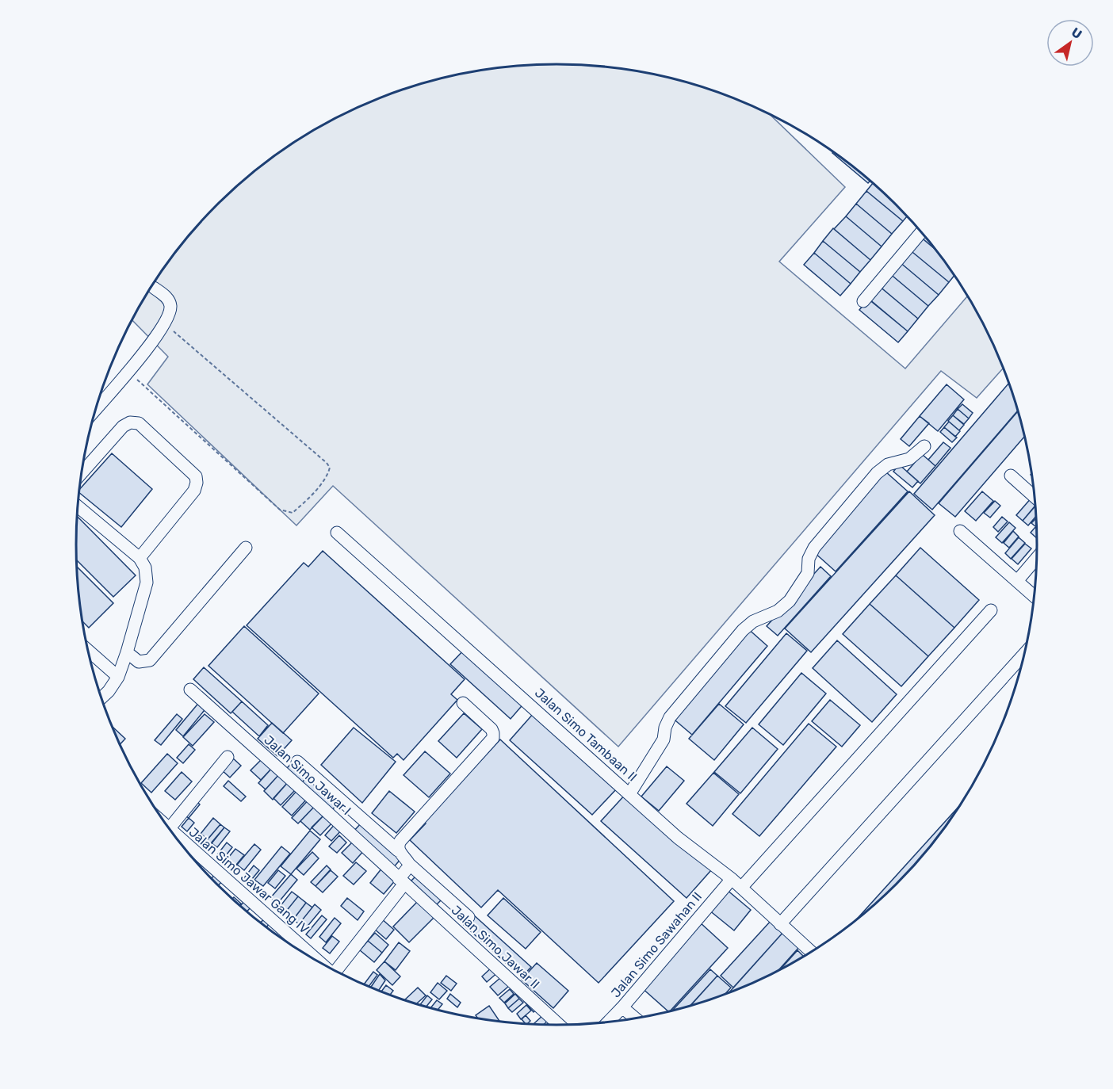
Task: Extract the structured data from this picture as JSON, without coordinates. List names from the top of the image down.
{
  "streets": {
    "street": [
      "Jalan Simo Tambaan II",
      "Jalan Simo Jawar I",
      "Jalan Simo Jawar Gang IV",
      "Jalan Simo Sawahan II",
      "Jalan Simo Jawar II"
    ]
  },
  "crossings": [
    ["Jalan Simo Tambaan II", "Jalan Simo Sawahan II"],
    ["Jalan Simo Jawar I", "Jalan Simo Jawar II"]
  ],
  "north": "top right"
}
